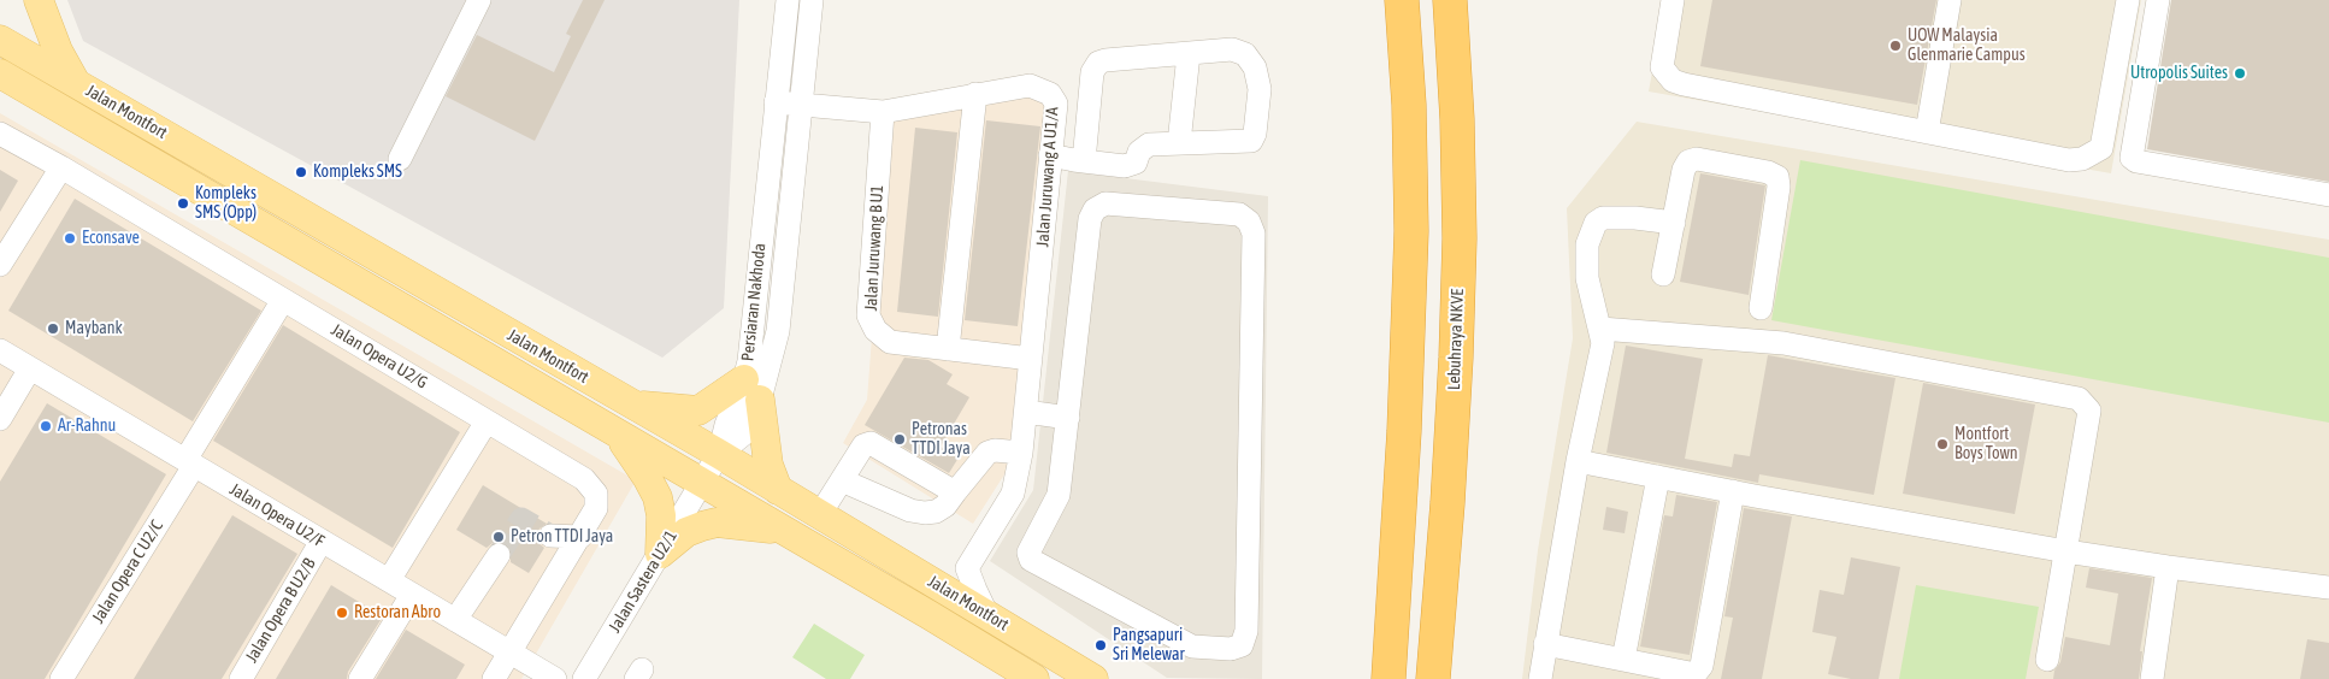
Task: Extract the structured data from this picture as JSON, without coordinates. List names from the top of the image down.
{
  "streets": {
    "highway": ["Lebuhraya NKVE"],
    "main road": ["Jalan Montfort"],
    "street": [
      "Jalan Juruwang A U1/A",
      "Jalan Juruwang B U1",
      "Persiaran Nakhoda",
      "Jalan Opera U2/G",
      "Jalan Opera U2/F",
      "Jalan Opera C U2/C",
      "Jalan Sastera U2/1",
      "Jalan Opera B U2/B"
    ]
  },
  "crossings": [
    ["Jalan Montfort", "Persiaran Nakhoda"],
    ["Jalan Montfort", "Jalan Sastera U2/1"],
    ["Jalan Juruwang A U1/A", "Jalan Juruwang B U1"],
    ["Jalan Juruwang A U1/A", "Persiaran Nakhoda"],
    ["Persiaran Nakhoda", "Jalan Sastera U2/1"],
    ["Jalan Opera U2/G", "Jalan Opera U2/F"],
    ["Jalan Opera U2/G", "Jalan Opera C U2/C"],
    ["Jalan Opera U2/F", "Jalan Opera C U2/C"],
    ["Jalan Opera U2/F", "Jalan Opera B U2/B"]
  ],
  "places": [
    "UOW Malaysia Glenmarie Campus",
    "Utropolis Suites",
    "Kompleks SMS",
    "Kompleks SMS (Opp)",
    "Econsave",
    "Maybank",
    "Ar-Rahnu",
    "Petronas TTDI Jaya",
    "Montfort Boys Town",
    "Petron TTDI Jaya",
    "Restoran Abro",
    "Pangsapuri Sri Melewar"
  ]
}
